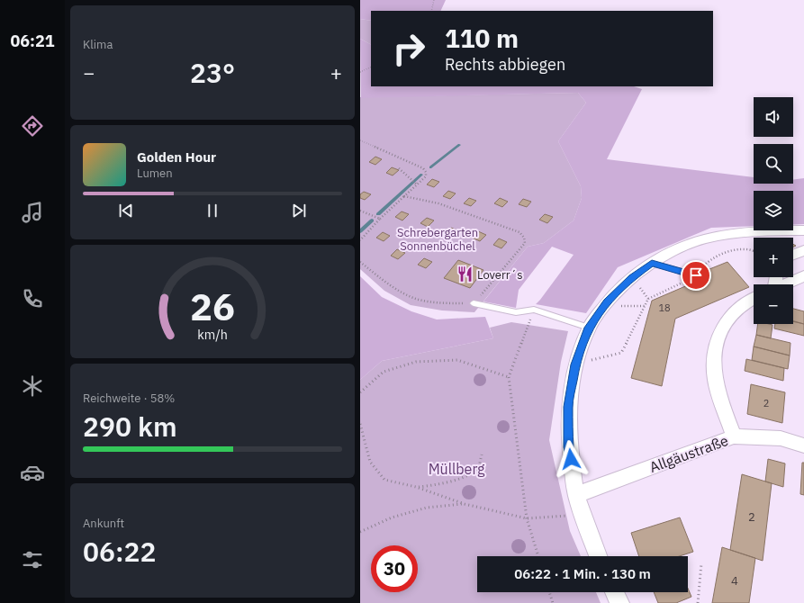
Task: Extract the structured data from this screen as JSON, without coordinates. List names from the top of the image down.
{
  "streets": {
    "street": ["Allgäustraße"]
  },
  "parks": ["Schrebergarten Sonnenbüchel", "Müllberg"],
  "places": {
    "restaurant": ["Loverr´s"]
  },
  "house_numbers": [
    "18",
    "2",
    "2",
    "4"
  ],
  "page": {
    "tabs": "06:21",
    "tile": [
      "Klima",
      ["Reichweite · 58%", "290 km"],
      ["Ankunft", "06:22"]
    ],
    "turn": ["110 m", "Rechts abbiegen"],
    "heat": ["−", "23°", "+"],
    "map_buttons": ["+", "−"],
    "song": ["Golden Hour", "Lumen"],
    "limit": "30",
    "trip": "06:22 · 1 Min. · 130 m",
    "gauge": ["26", "km/h"]
  }
}
